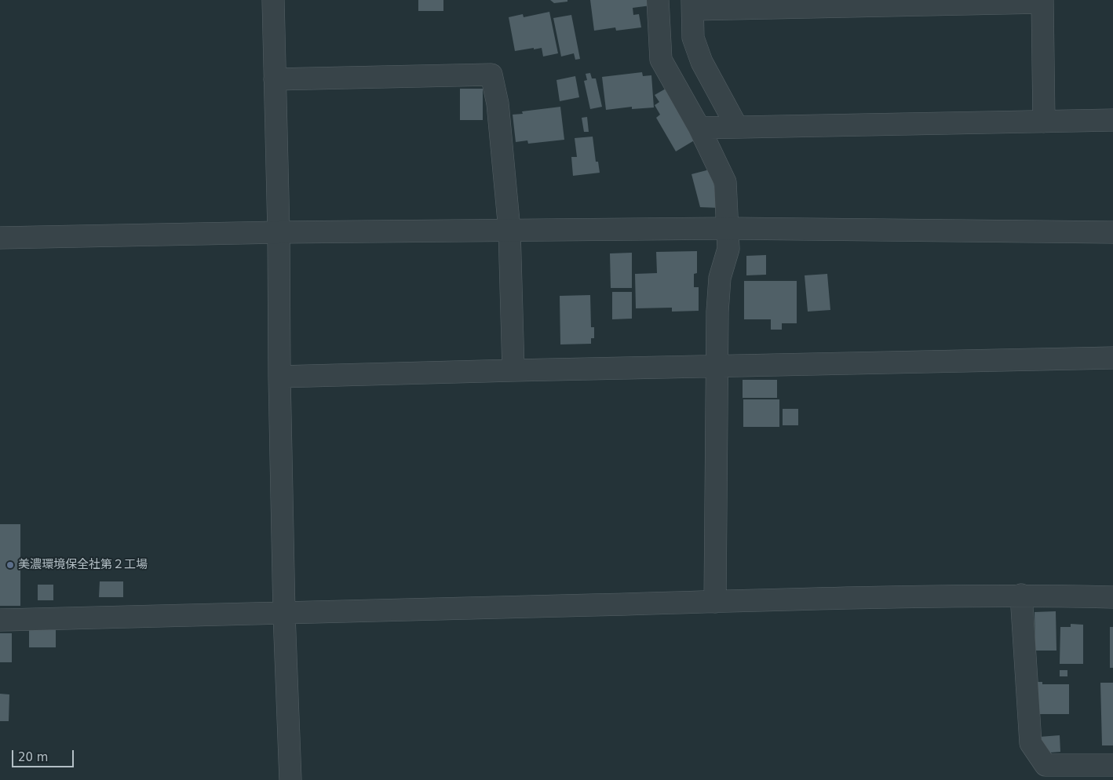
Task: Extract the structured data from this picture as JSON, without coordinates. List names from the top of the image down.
{
  "places": ["美濃環境保全社第２工場"],
  "scale_bar": "20 m"
}
